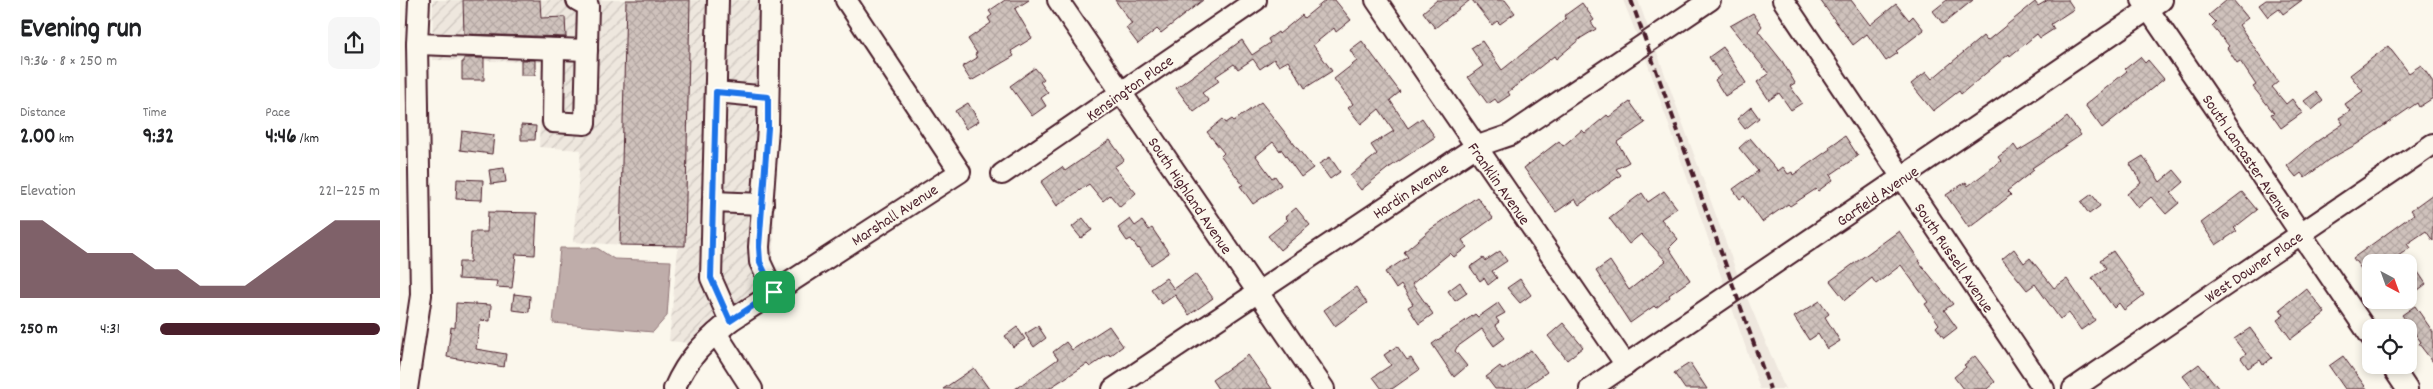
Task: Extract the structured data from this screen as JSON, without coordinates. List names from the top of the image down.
{
  "streets": {
    "street": [
      "Kensington Place",
      "South Lancaster Avenue",
      "Franklin Avenue",
      "Hardin Avenue",
      "South Highland Avenue",
      "Garfield Avenue",
      "Marshall Avenue",
      "South Russell Avenue",
      "West Downer Place"
    ]
  },
  "crossings": [
    ["Kensington Place", "South Highland Avenue"],
    ["South Lancaster Avenue", "Garfield Avenue"],
    ["South Lancaster Avenue", "West Downer Place"],
    ["Franklin Avenue", "Hardin Avenue"],
    ["Franklin Avenue", "Garfield Avenue"],
    ["Hardin Avenue", "South Highland Avenue"],
    ["Garfield Avenue", "South Russell Avenue"]
  ],
  "north": "bottom right",
  "page": {
    "heading": ["Evening run", "19:36 · 8 × 250 m"],
    "stats": [
      ["Distance", "2.00 km"],
      ["Time", "9:32"],
      ["Pace", "4:46 /km"]
    ],
    "chart": ["Elevation", "221–225 m"],
    "list": [
      {
        "name": "250 m",
        "note": "4:31"
      }
    ]
  }
}
